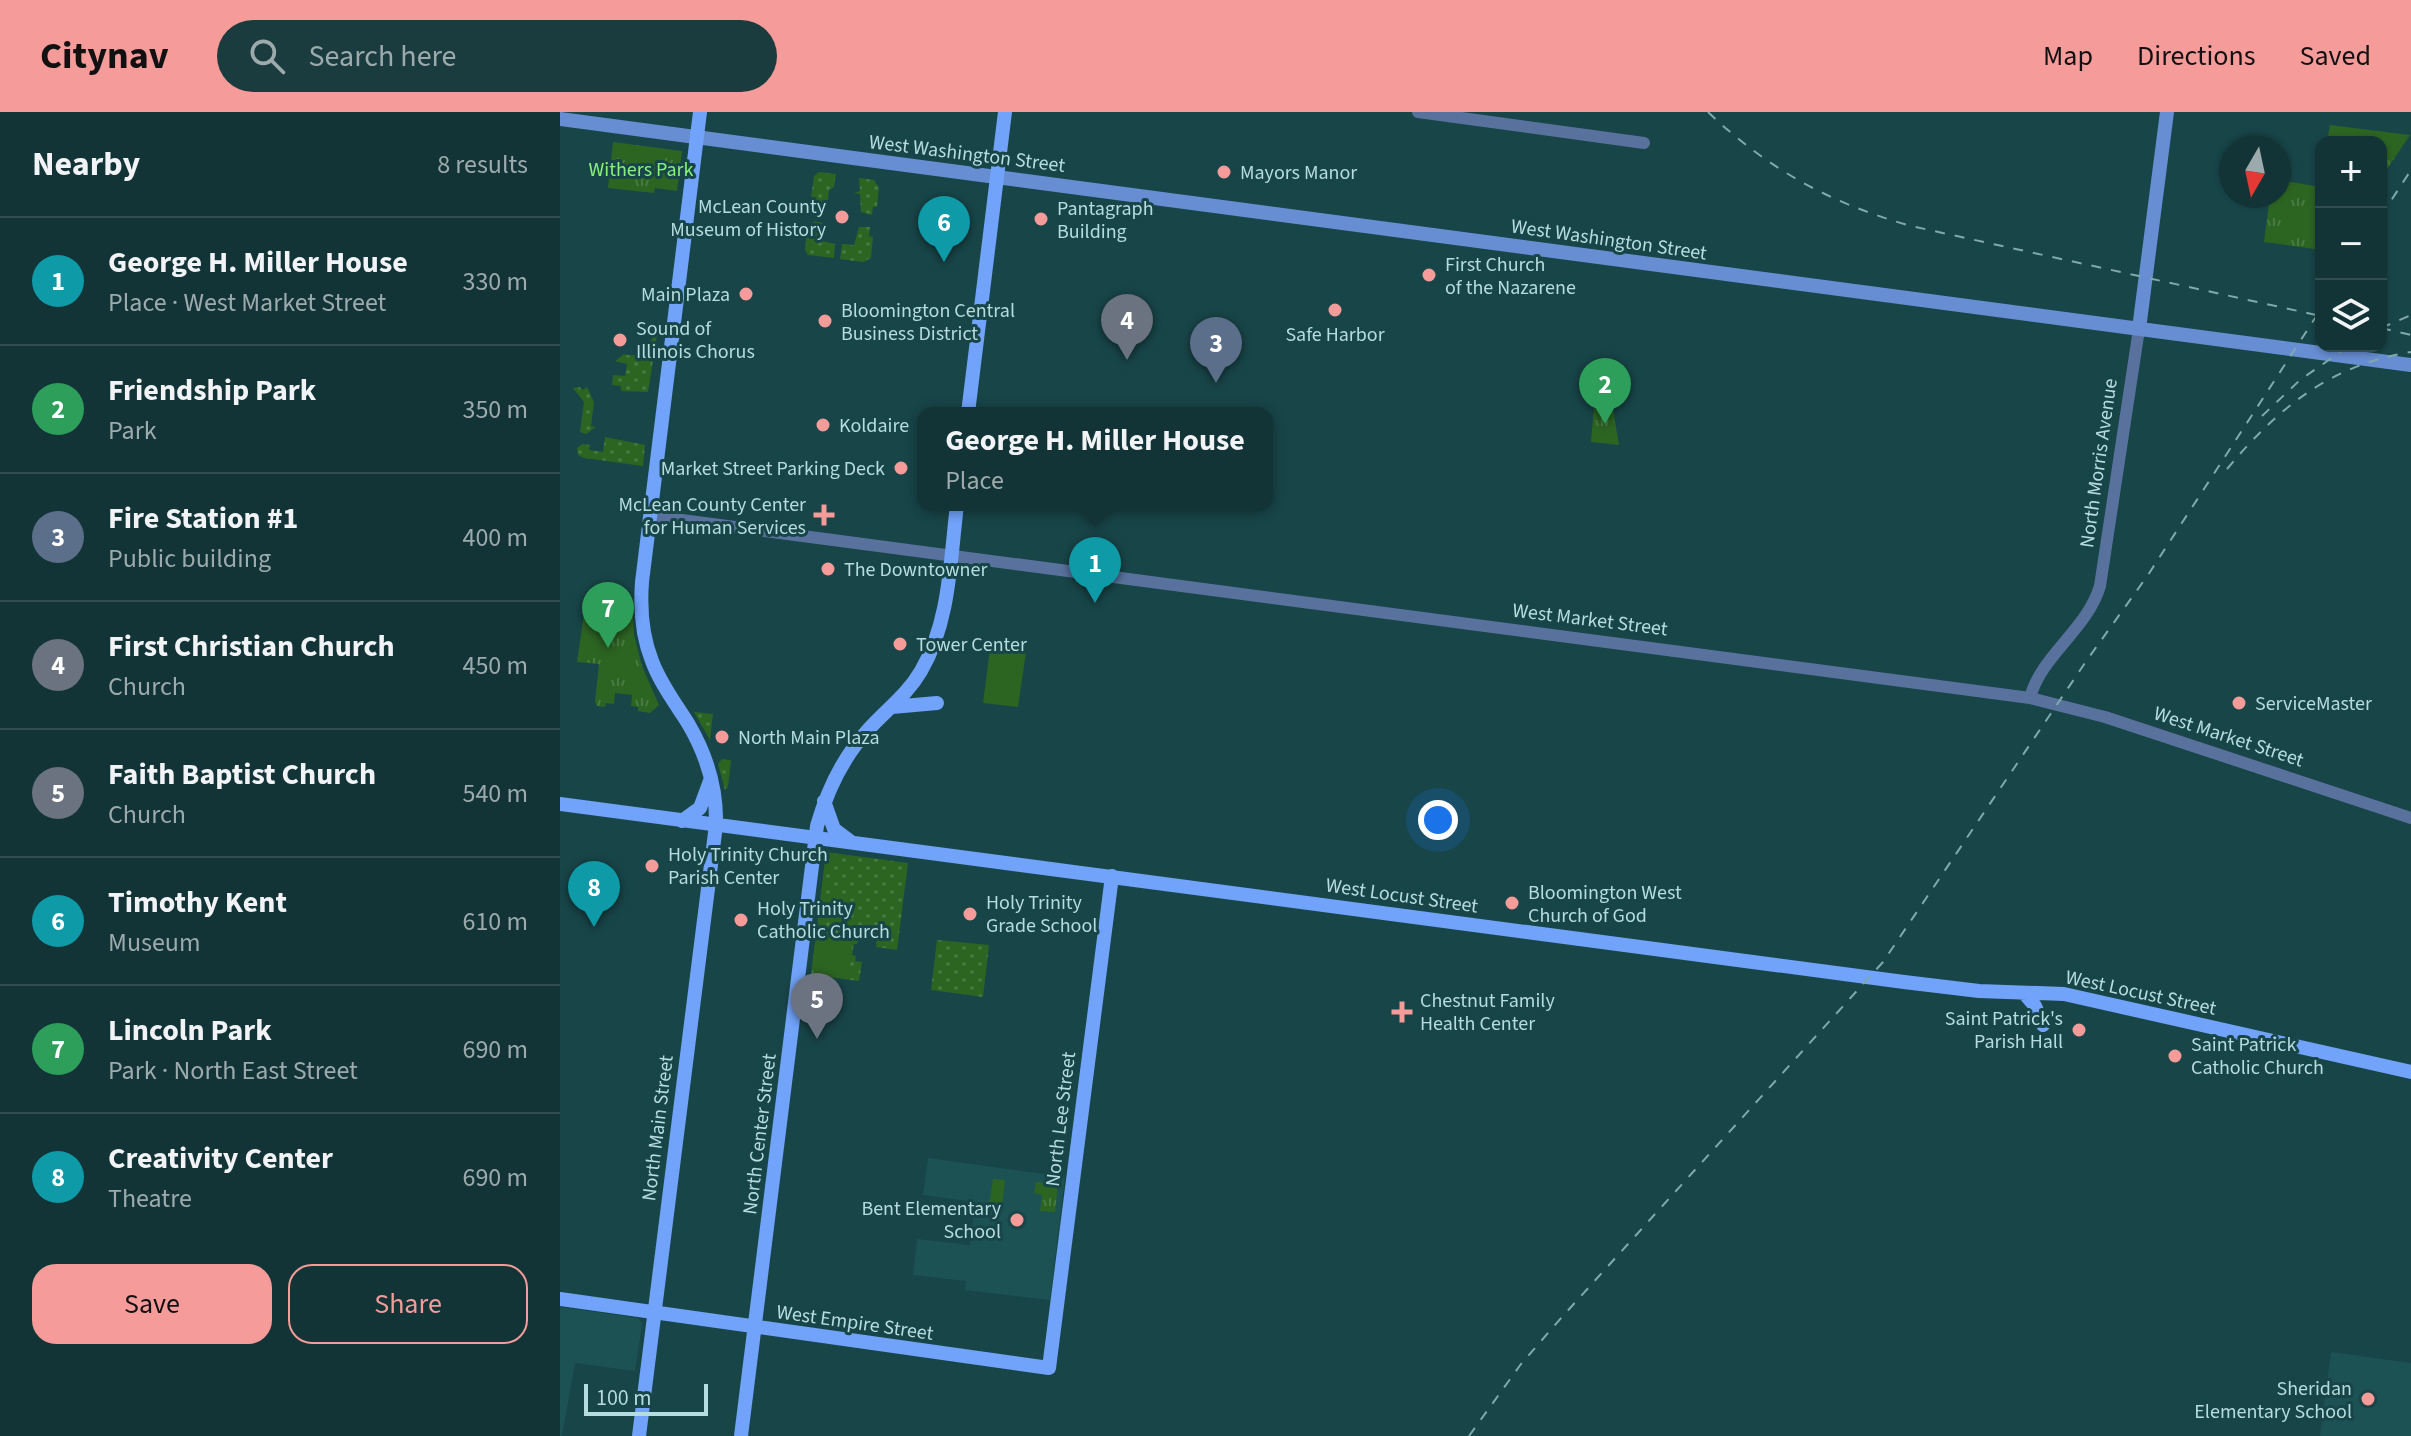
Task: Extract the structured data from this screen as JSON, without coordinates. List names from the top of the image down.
{
  "streets": {
    "main road": [
      "West Washington Street",
      "North Morris Avenue",
      "West Locust Street",
      "North Lee Street",
      "North Main Street",
      "North Center Street",
      "West Empire Street"
    ],
    "street": ["West Market Street"]
  },
  "crossings": [
    ["West Washington Street", "North Morris Avenue"],
    ["West Washington Street", "North Main Street"],
    ["North Morris Avenue", "West Market Street"],
    ["West Market Street", "North Main Street"],
    ["West Market Street", "North Center Street"],
    ["West Locust Street", "North Lee Street"],
    ["West Locust Street", "North Main Street"],
    ["West Locust Street", "North Center Street"],
    ["North Lee Street", "West Empire Street"],
    ["North Main Street", "West Empire Street"],
    ["North Center Street", "West Empire Street"]
  ],
  "parks": ["Withers Park"],
  "places": {
    "other": [
      "Mayors Manor",
      "McLean County Museum of History",
      "Pantagraph Building",
      "First Church of the Nazarene",
      "Main Plaza",
      "Safe Harbor",
      "Bloomington Central Business District",
      "Sound of Illinois Chorus",
      "Koldaire",
      "Market Street Parking Deck",
      "The Downtowner",
      "Tower Center",
      "ServiceMaster",
      "North Main Plaza",
      "Holy Trinity Church Parish Center",
      "Bloomington West Church of God",
      "Holy Trinity Grade School",
      "Holy Trinity Catholic Church",
      "Saint Patrick's Parish Hall",
      "Saint Patrick Catholic Church",
      "Bent Elementary School",
      "Sheridan Elementary School"
    ],
    "health": ["McLean County Center for Human Services", "Chestnut Family Health Center"]
  },
  "scale_bar": "100 m",
  "north": "bottom",
  "page": {
    "header": "Citynav",
    "search": "Search here",
    "nav": ["Map", "Directions", "Saved"],
    "heading": ["Nearby", "8 results"],
    "map_buttons": ["+", "−"],
    "pins": [
      "6",
      "4",
      "3",
      "2",
      "1",
      "7",
      "8",
      "5"
    ],
    "list": [
      {
        "mark": "1",
        "name": "George H. Miller House",
        "note": "Place · West Market Street",
        "value": "330 m"
      },
      {
        "mark": "2",
        "name": "Friendship Park",
        "note": "Park",
        "value": "350 m"
      },
      {
        "mark": "3",
        "name": "Fire Station #1",
        "note": "Public building",
        "value": "400 m"
      },
      {
        "mark": "4",
        "name": "First Christian Church",
        "note": "Church",
        "value": "450 m"
      },
      {
        "mark": "5",
        "name": "Faith Baptist Church",
        "note": "Church",
        "value": "540 m"
      },
      {
        "mark": "6",
        "name": "Timothy Kent",
        "note": "Museum",
        "value": "610 m"
      },
      {
        "mark": "7",
        "name": "Lincoln Park",
        "note": "Park · North East Street",
        "value": "690 m"
      },
      {
        "mark": "8",
        "name": "Creativity Center",
        "note": "Theatre",
        "value": "690 m"
      }
    ],
    "popup": ["George H. Miller House", "Place"],
    "buttons": ["Save", "Share"],
    "scale": "100 m"
  }
}
